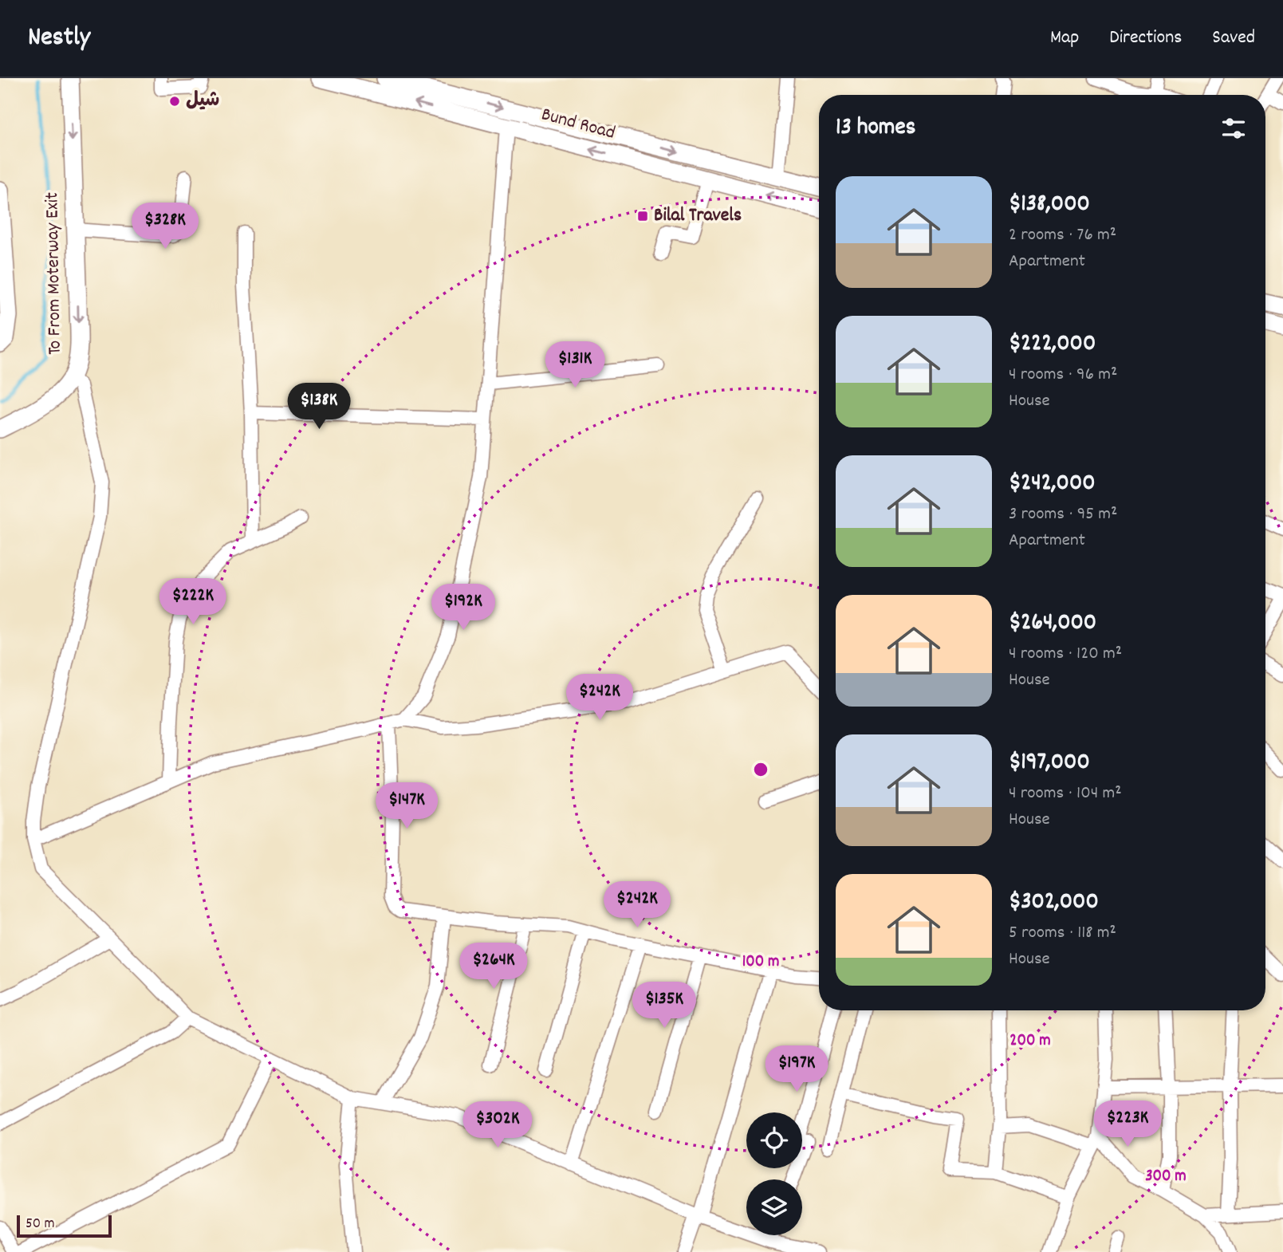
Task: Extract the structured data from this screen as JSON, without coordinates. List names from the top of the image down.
{
  "streets": {
    "main road": ["Bund Road", "To From Moterway Exit"]
  },
  "places": {
    "other": ["شیل"],
    "transit": ["Bilal Travels"]
  },
  "scale_bar": "50 m",
  "page": {
    "header": "Nestly",
    "nav": ["Map", "Directions", "Saved"],
    "heading": "13 homes",
    "list": [
      {
        "name": "$138,000",
        "note": "2 rooms · 76 m² · Apartment"
      },
      {
        "name": "$222,000",
        "note": "4 rooms · 96 m² · House"
      },
      {
        "name": "$242,000",
        "note": "3 rooms · 95 m² · Apartment"
      },
      {
        "name": "$264,000",
        "note": "4 rooms · 120 m² · House"
      },
      {
        "name": "$197,000",
        "note": "4 rooms · 104 m² · House"
      },
      {
        "name": "$302,000",
        "note": "5 rooms · 118 m² · House"
      }
    ],
    "price": [
      "$328K",
      "$131K",
      "$138K",
      "$222K",
      "$192K",
      "$242K",
      "$147K",
      "$242K",
      "$264K",
      "$135K",
      "$197K",
      "$223K",
      "$302K"
    ],
    "scale": "50 m"
  },
  "rings": ["100 m", "200 m", "300 m"]
}
